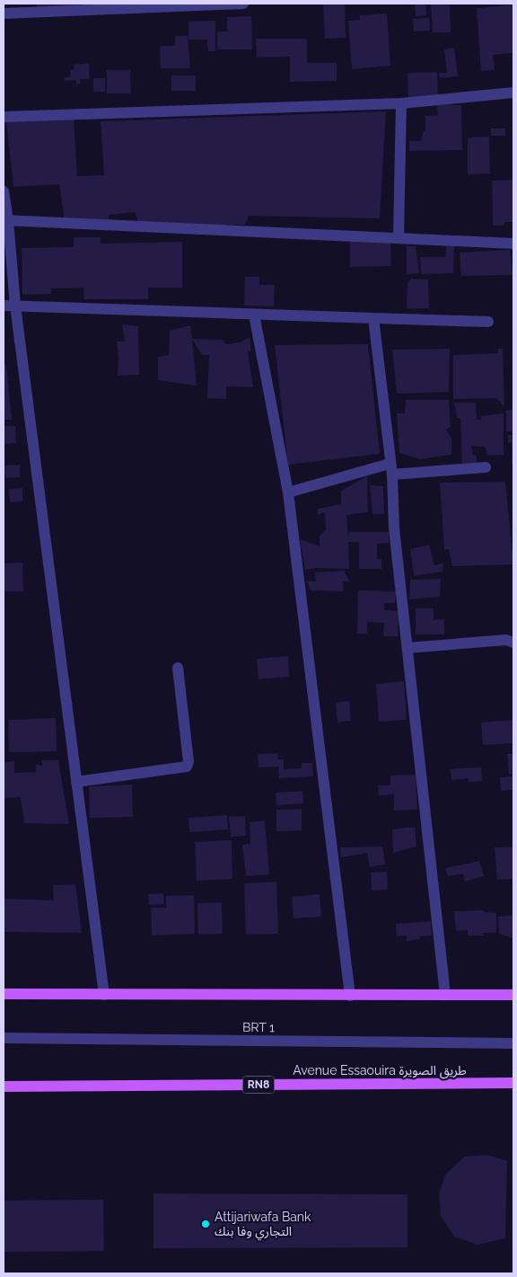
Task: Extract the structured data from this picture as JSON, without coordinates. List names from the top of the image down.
{
  "streets": {
    "main road": ["Avenue Essaouira طريق الصويرة", "RN8"],
    "street": ["BRT 1"]
  },
  "places": ["Attijariwafa Bank التجاري وفا بنك"]
}
